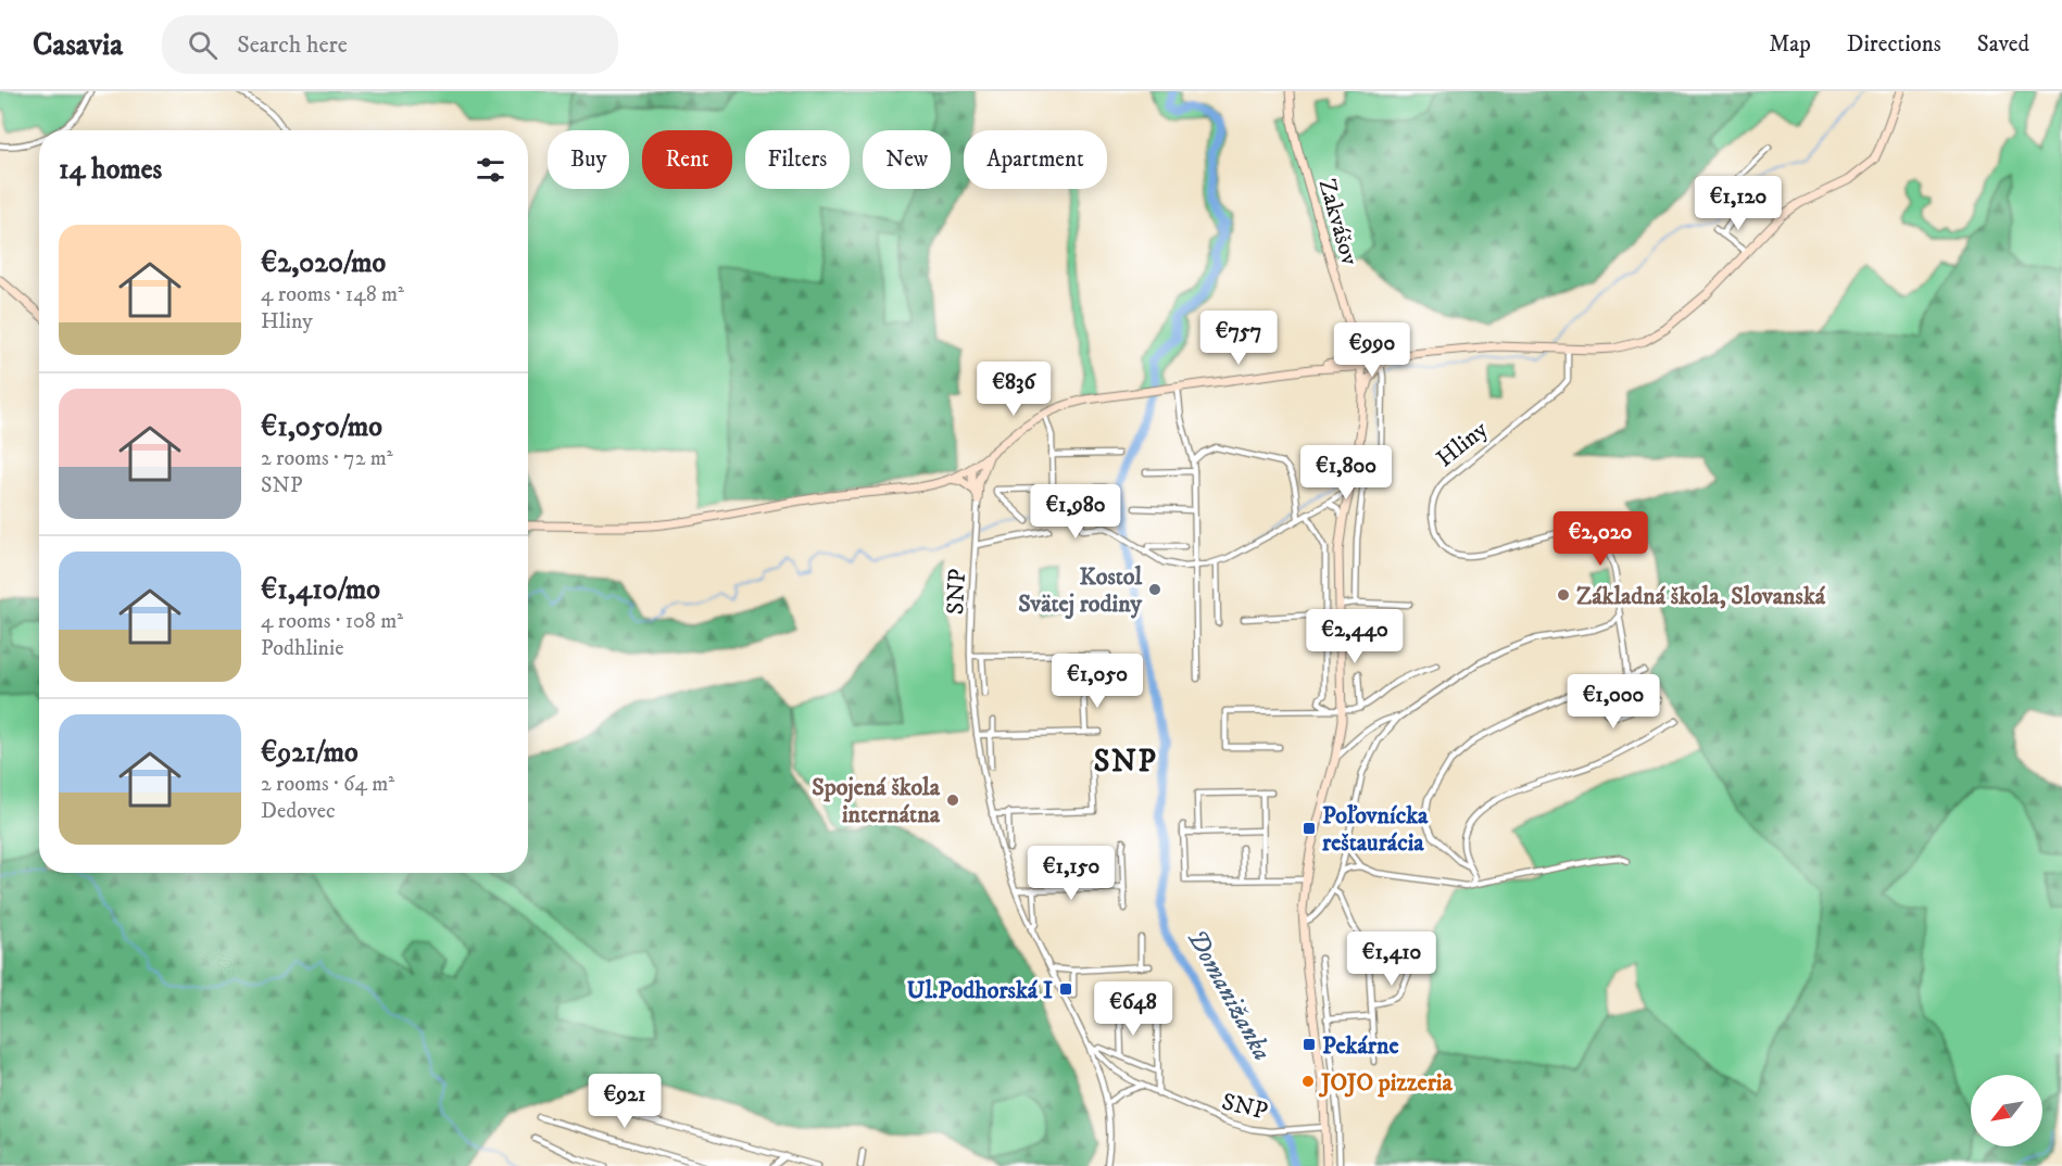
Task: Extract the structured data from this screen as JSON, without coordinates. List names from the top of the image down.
{
  "streets": {
    "street": ["Zakvášov", "Hliny", "SNP"]
  },
  "districts": ["SNP"],
  "water": ["Domanižanka"],
  "places": {
    "other": [
      "Kostol Svätej rodiny",
      "Základná škola, Slovanská",
      "Spojená škola internátna",
      "JOJO pizzeria"
    ],
    "transit": ["Poľovnícka reštaurácia", "Ul.Podhorská I", "Pekárne"]
  },
  "north": "bottom left",
  "page": {
    "header": "Casavia",
    "search": "Search here",
    "nav": ["Map", "Directions", "Saved"],
    "chip": [
      "Buy",
      "Rent",
      "Filters",
      "New",
      "Apartment"
    ],
    "heading": "14 homes",
    "price": [
      "€1,120",
      "€757",
      "€990",
      "€836",
      "€1,800",
      "€1,980",
      "€2,020",
      "€2,440",
      "€1,050",
      "€1,000",
      "€1,150",
      "€1,410",
      "€648",
      "€921"
    ],
    "list": [
      {
        "name": "€2,020/mo",
        "note": "4 rooms · 148 m² · Hliny"
      },
      {
        "name": "€1,050/mo",
        "note": "2 rooms · 72 m² · SNP"
      },
      {
        "name": "€1,410/mo",
        "note": "4 rooms · 108 m² · Podhlinie"
      },
      {
        "name": "€921/mo",
        "note": "2 rooms · 64 m² · Dedovec"
      }
    ]
  }
}
